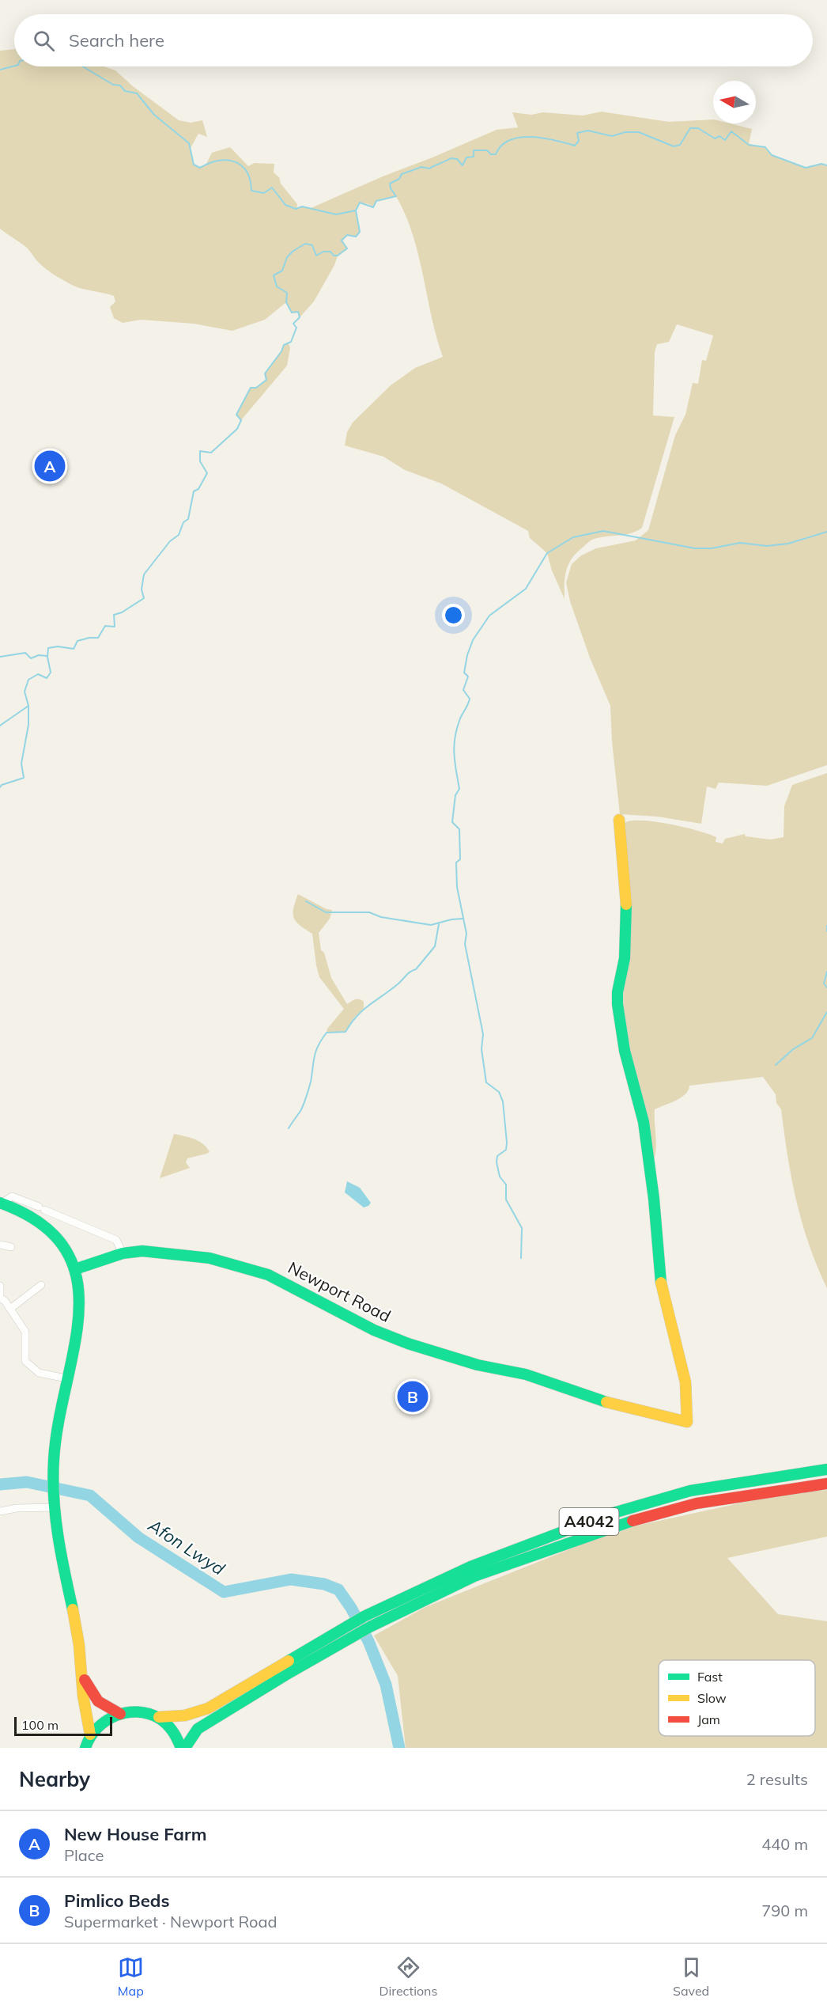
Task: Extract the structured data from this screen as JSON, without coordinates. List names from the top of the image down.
{
  "streets": {
    "main road": ["Newport Road", "A4042"]
  },
  "water": ["Afon Lwyd"],
  "legend": ["Fast", "Slow", "Jam"],
  "scale_bar": "100 m",
  "north": "left",
  "page": {
    "search": "Search here",
    "pins": ["A", "B"],
    "scale": "100 m",
    "heading": ["Nearby", "2 results"],
    "list": [
      {
        "mark": "A",
        "name": "New House Farm",
        "note": "Place",
        "value": "440 m"
      },
      {
        "mark": "B",
        "name": "Pimlico Beds",
        "note": "Supermarket · Newport Road",
        "value": "790 m"
      }
    ],
    "nav": ["Map", "Directions", "Saved"]
  }
}
